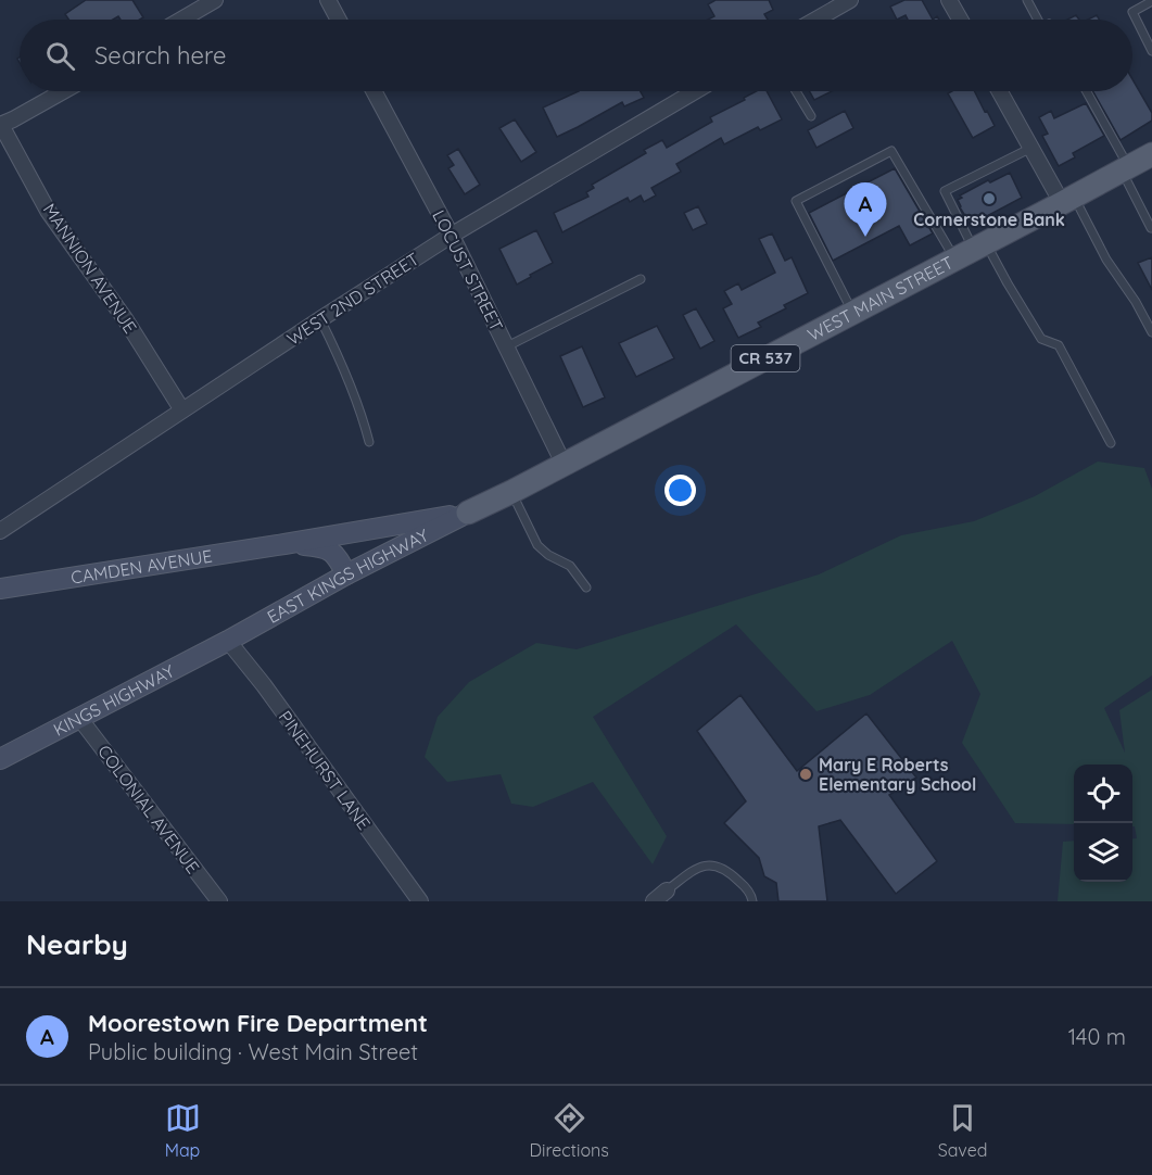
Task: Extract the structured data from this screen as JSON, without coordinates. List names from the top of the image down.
{
  "streets": {
    "main road": [
      "WEST MAIN STREET",
      "CR 537",
      "CAMDEN AVENUE",
      "EAST KINGS HIGHWAY",
      "KINGS HIGHWAY"
    ],
    "street": [
      "MANNION AVENUE",
      "LOCUST STREET",
      "WEST 2ND STREET",
      "PINEHURST LANE",
      "COLONIAL AVENUE"
    ]
  },
  "crossings": [
    ["MANNION AVENUE", "WEST 2ND STREET"],
    ["LOCUST STREET", "WEST 2ND STREET"],
    ["LOCUST STREET", "WEST MAIN STREET"],
    ["WEST MAIN STREET", "CAMDEN AVENUE"],
    ["WEST MAIN STREET", "EAST KINGS HIGHWAY"],
    ["CAMDEN AVENUE", "EAST KINGS HIGHWAY"],
    ["EAST KINGS HIGHWAY", "KINGS HIGHWAY"],
    ["EAST KINGS HIGHWAY", "PINEHURST LANE"],
    ["KINGS HIGHWAY", "PINEHURST LANE"],
    ["KINGS HIGHWAY", "COLONIAL AVENUE"]
  ],
  "places": ["Cornerstone Bank", "Mary E Roberts Elementary School"],
  "page": {
    "search": "Search here",
    "pins": "A",
    "heading": "Nearby",
    "list": [
      {
        "mark": "A",
        "name": "Moorestown Fire Department",
        "note": "Public building · West Main Street",
        "value": "140 m"
      }
    ],
    "nav": ["Map", "Directions", "Saved"]
  }
}
